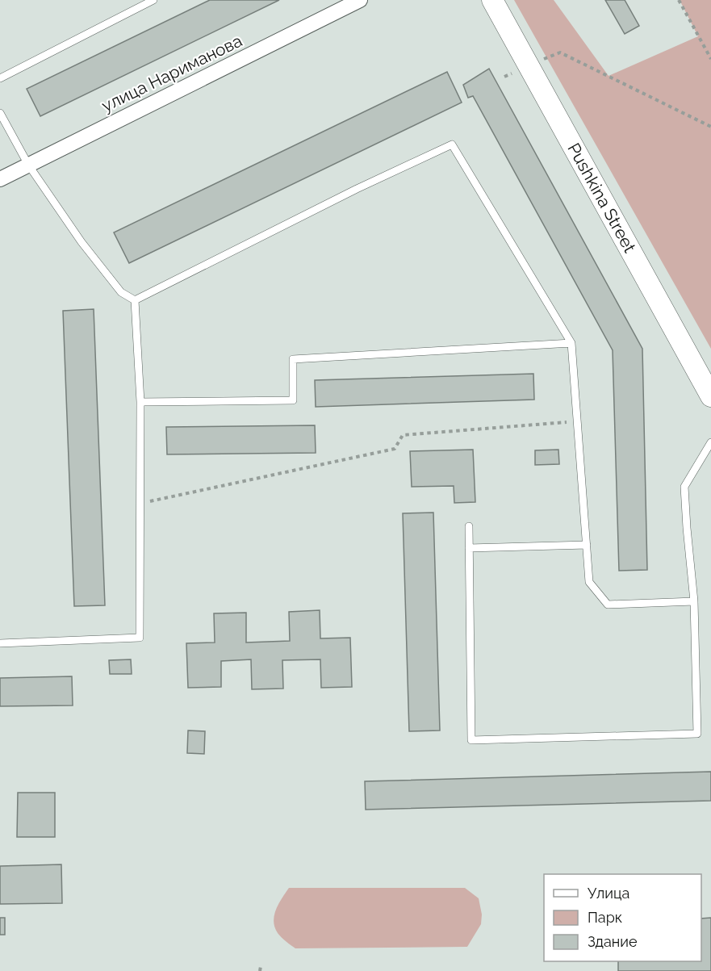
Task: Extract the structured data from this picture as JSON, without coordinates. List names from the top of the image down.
{
  "streets": {
    "street": ["улица Нариманова", "Pushkina Street"]
  },
  "legend": ["Улица", "Парк", "Здание"]
}
